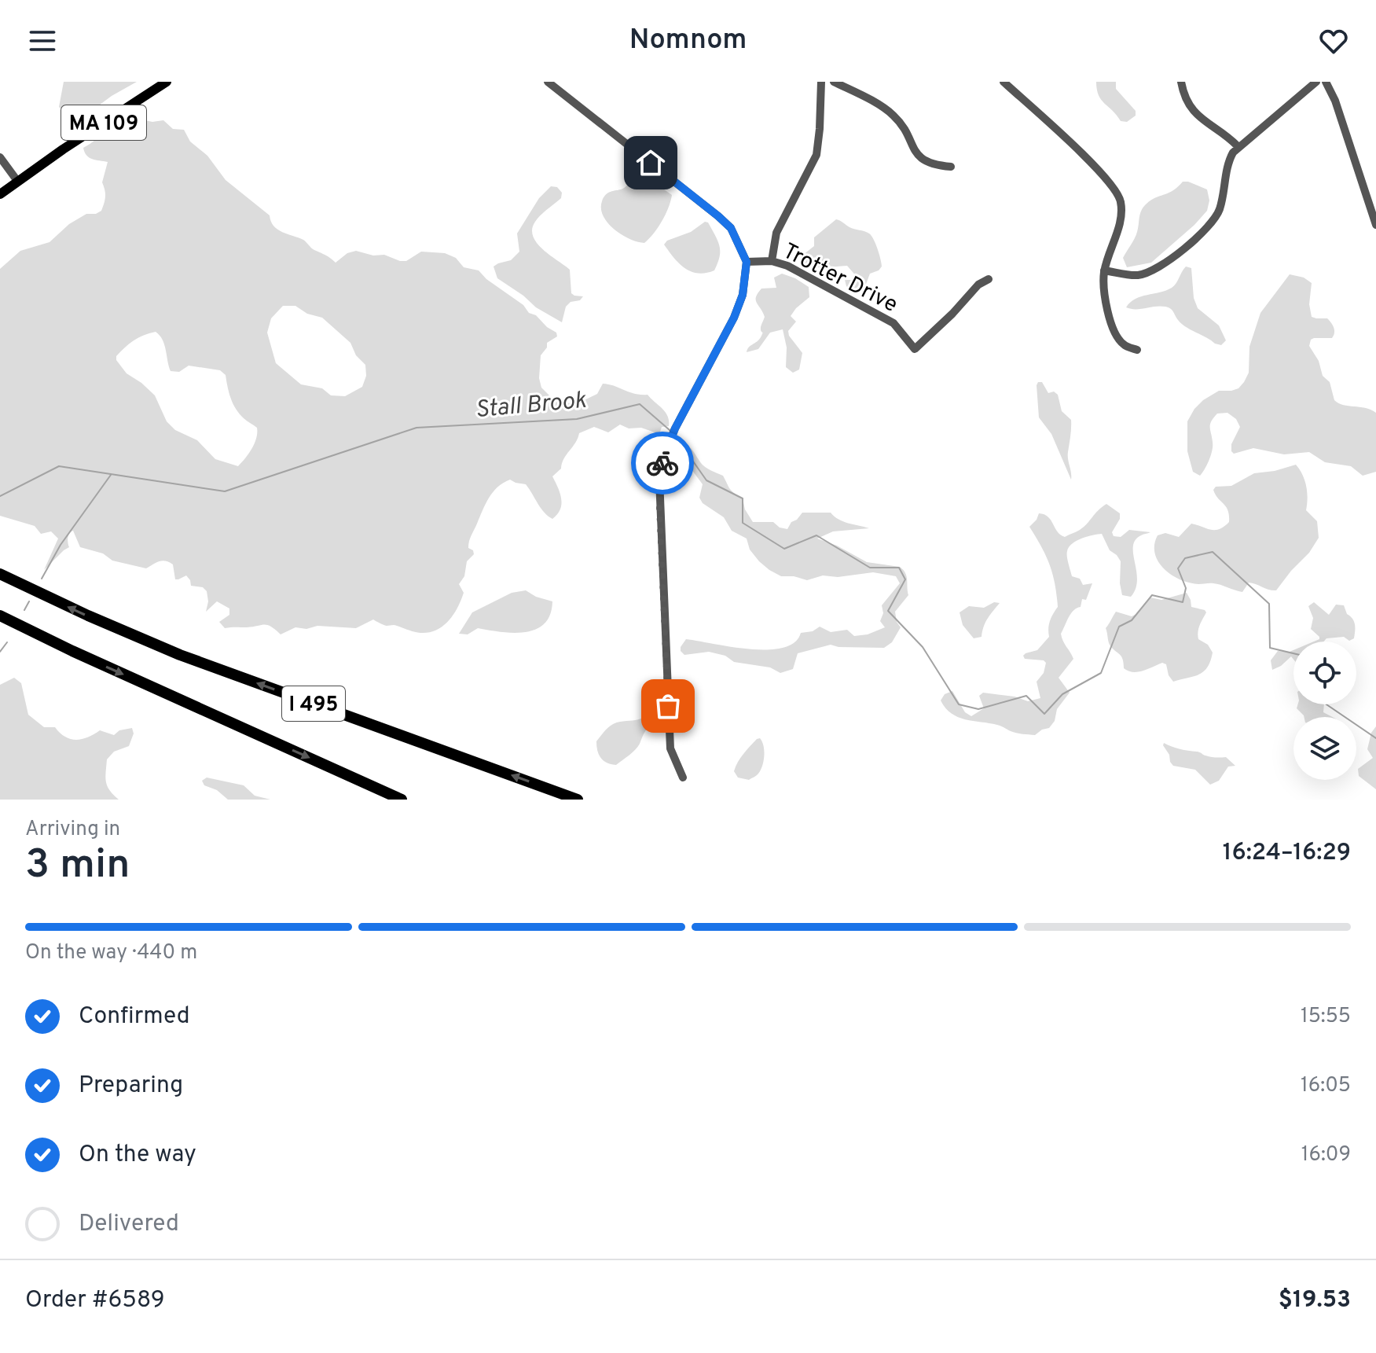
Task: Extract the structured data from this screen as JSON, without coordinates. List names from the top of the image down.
{
  "streets": {
    "highway": ["I 495"],
    "main road": ["MA 109"],
    "street": ["Trotter Drive"]
  },
  "water": ["Stall Brook"],
  "page": {
    "header": "Nomnom",
    "heading": ["3 min", "Arriving in", "16:24–16:29"],
    "panel": ["Order #6589", "$19.53"],
    "bar": "On the way · 440 m",
    "list": [
      ["Confirmed", "15:55"],
      ["Preparing", "16:05"],
      ["On the way", "16:09"],
      "Delivered"
    ]
  }
}
